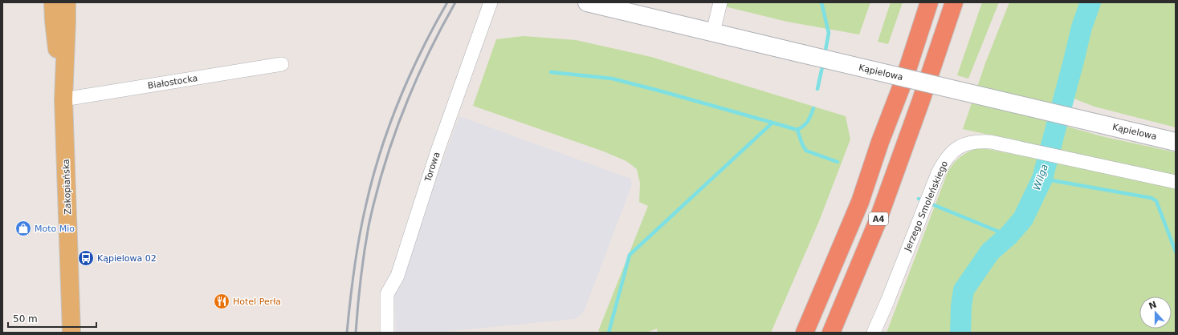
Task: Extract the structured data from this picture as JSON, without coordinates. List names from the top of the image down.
{
  "streets": {
    "highway": ["A4"],
    "main road": ["Zakopiańska"],
    "street": [
      "Kąpielowa",
      "Białostocka",
      "Torowa",
      "Jerzego Smoleńskiego"
    ]
  },
  "crossings": [
    ["Białostocka", "Zakopiańska"]
  ],
  "water": ["Wilga"],
  "places": {
    "shop": ["Moto Mio"],
    "bus stop": ["Kąpielowa 02"],
    "restaurant": ["Hotel Perła"]
  },
  "scale_bar": "50 m",
  "north": "top"
}
